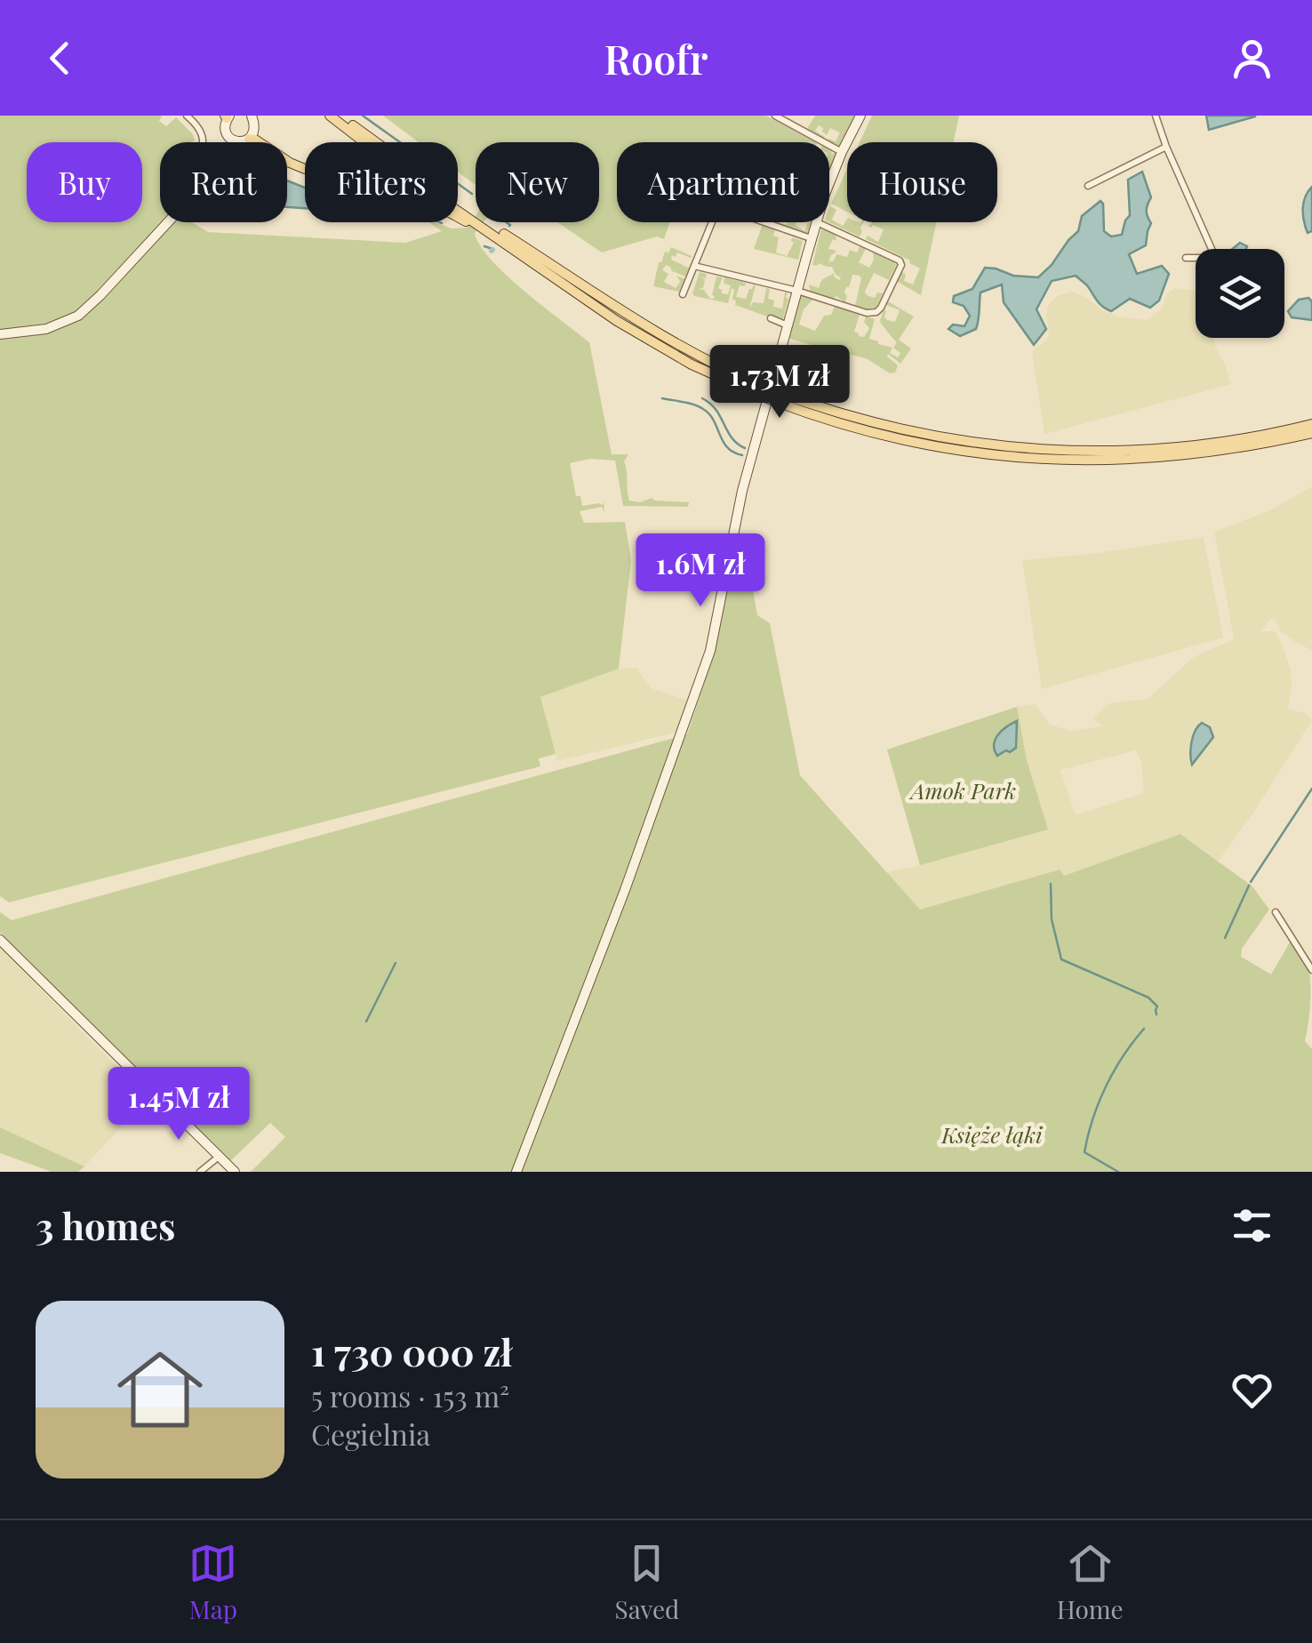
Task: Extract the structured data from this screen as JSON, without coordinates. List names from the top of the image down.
{
  "parks": ["Amok Park", "Księże łąki"],
  "page": {
    "header": "Roofr",
    "chip": [
      "Buy",
      "Rent",
      "Filters",
      "New",
      "Apartment",
      "House"
    ],
    "price": ["1.73M zł", "1.6M zł", "1.45M zł"],
    "heading": "3 homes",
    "list": [
      {
        "name": "1 730 000 zł",
        "note": "5 rooms · 153 m² · Cegielnia"
      }
    ],
    "tabs": ["Map", "Saved", "Home"]
  }
}
